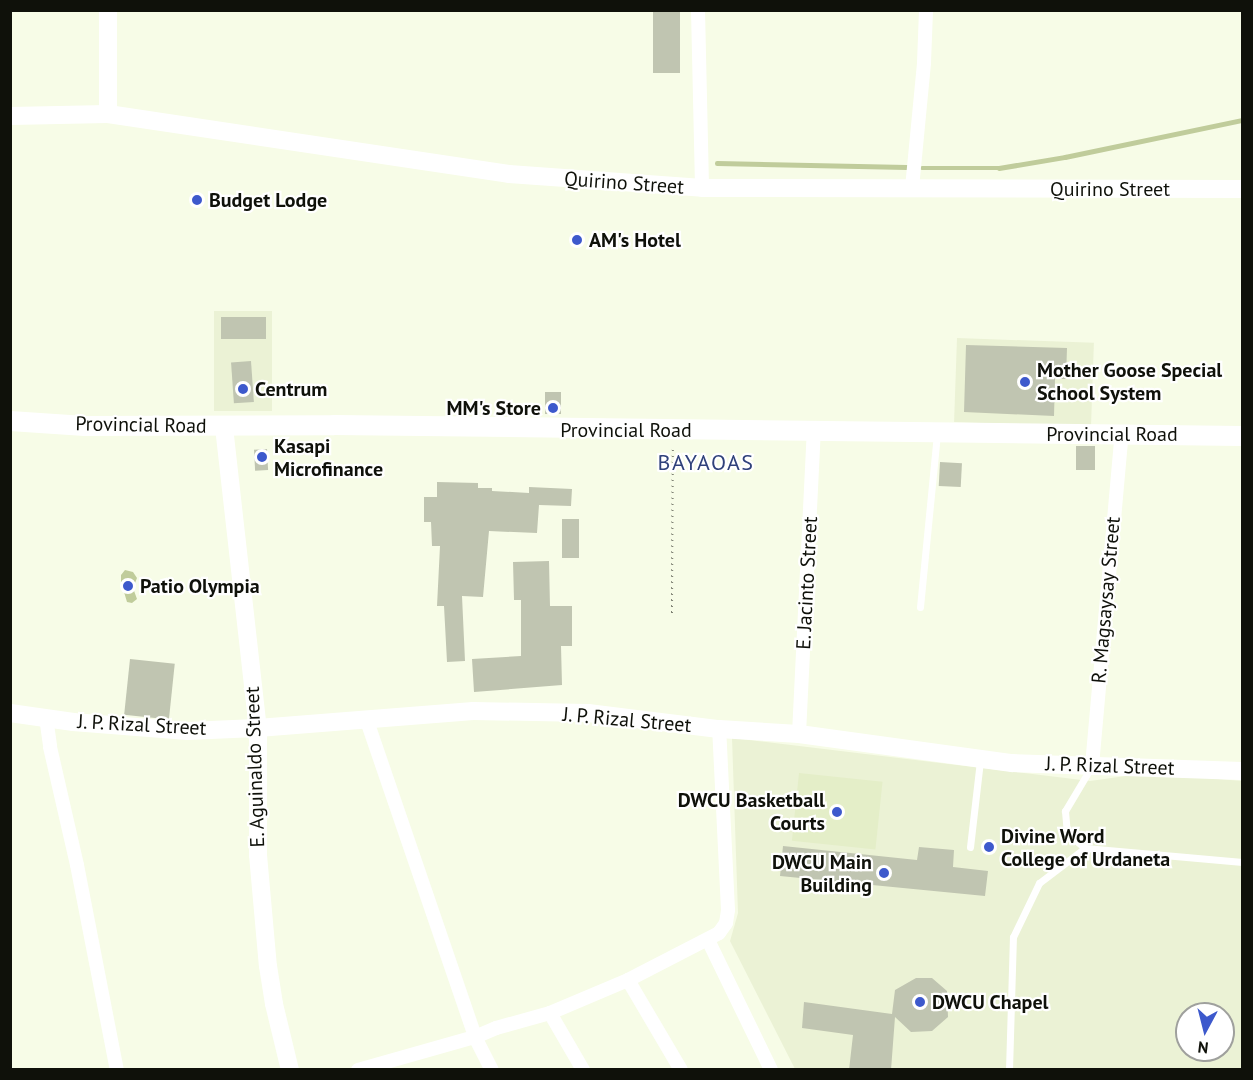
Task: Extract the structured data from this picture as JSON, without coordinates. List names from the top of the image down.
{
  "streets": {
    "main road": ["Provincial Road"],
    "street": [
      "Quirino Street",
      "E. Jacinto Street",
      "R. Magsaysay Street",
      "J. P. Rizal Street",
      "E. Aguinaldo Street"
    ]
  },
  "crossings": [
    ["Provincial Road", "E. Jacinto Street"],
    ["Provincial Road", "R. Magsaysay Street"],
    ["Provincial Road", "E. Aguinaldo Street"],
    ["E. Jacinto Street", "J. P. Rizal Street"],
    ["R. Magsaysay Street", "J. P. Rizal Street"],
    ["J. P. Rizal Street", "E. Aguinaldo Street"]
  ],
  "districts": ["BAYAOAS"],
  "places": [
    "Budget Lodge",
    "AM's Hotel",
    "Mother Goose Special School System",
    "Centrum",
    "MM's Store",
    "Kasapi Microfinance",
    "Patio Olympia",
    "DWCU Basketball Courts",
    "Divine Word College of Urdaneta",
    "DWCU Main Building",
    "DWCU Chapel"
  ],
  "north": "bottom"
}
